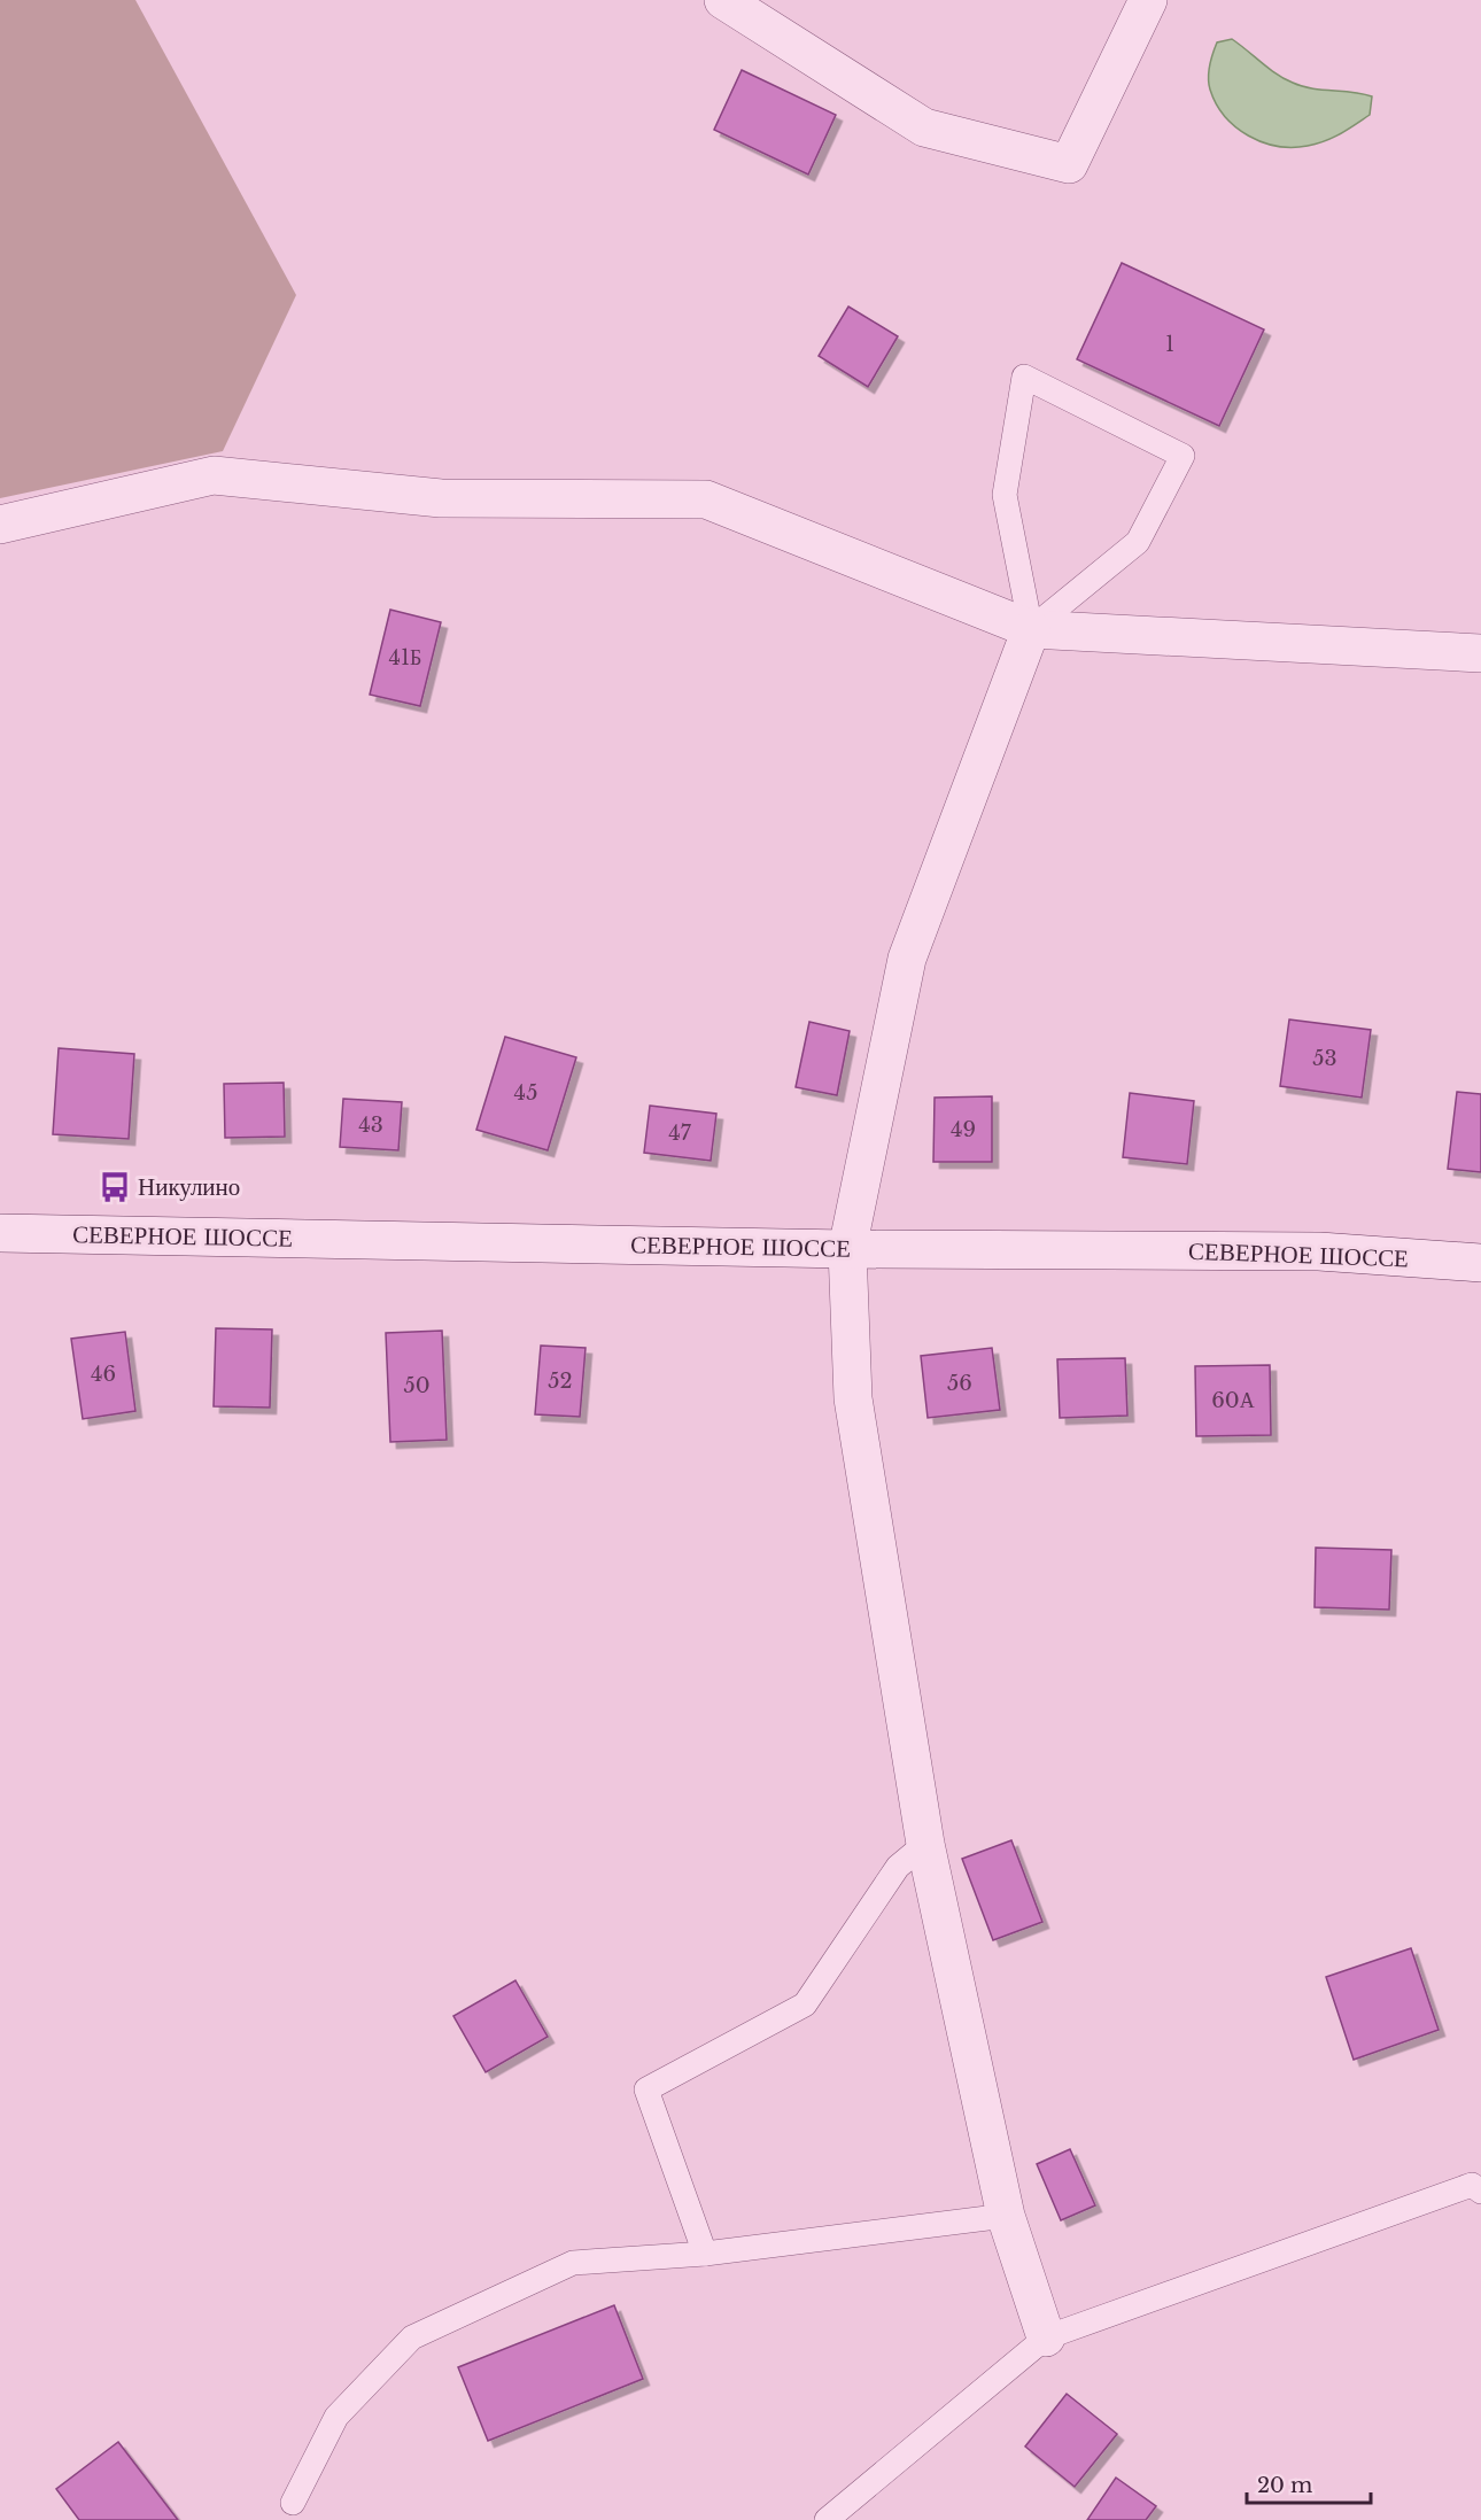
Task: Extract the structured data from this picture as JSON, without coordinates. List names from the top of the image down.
{
  "streets": {
    "street": ["СЕВЕРНОЕ ШОССЕ"]
  },
  "places": {
    "bus stop": ["Никулино"]
  },
  "house_numbers": [
    "1",
    "41Б",
    "53",
    "45",
    "43",
    "49",
    "47",
    "46",
    "52",
    "56",
    "50",
    "60А"
  ],
  "scale_bar": "20 m"
}
